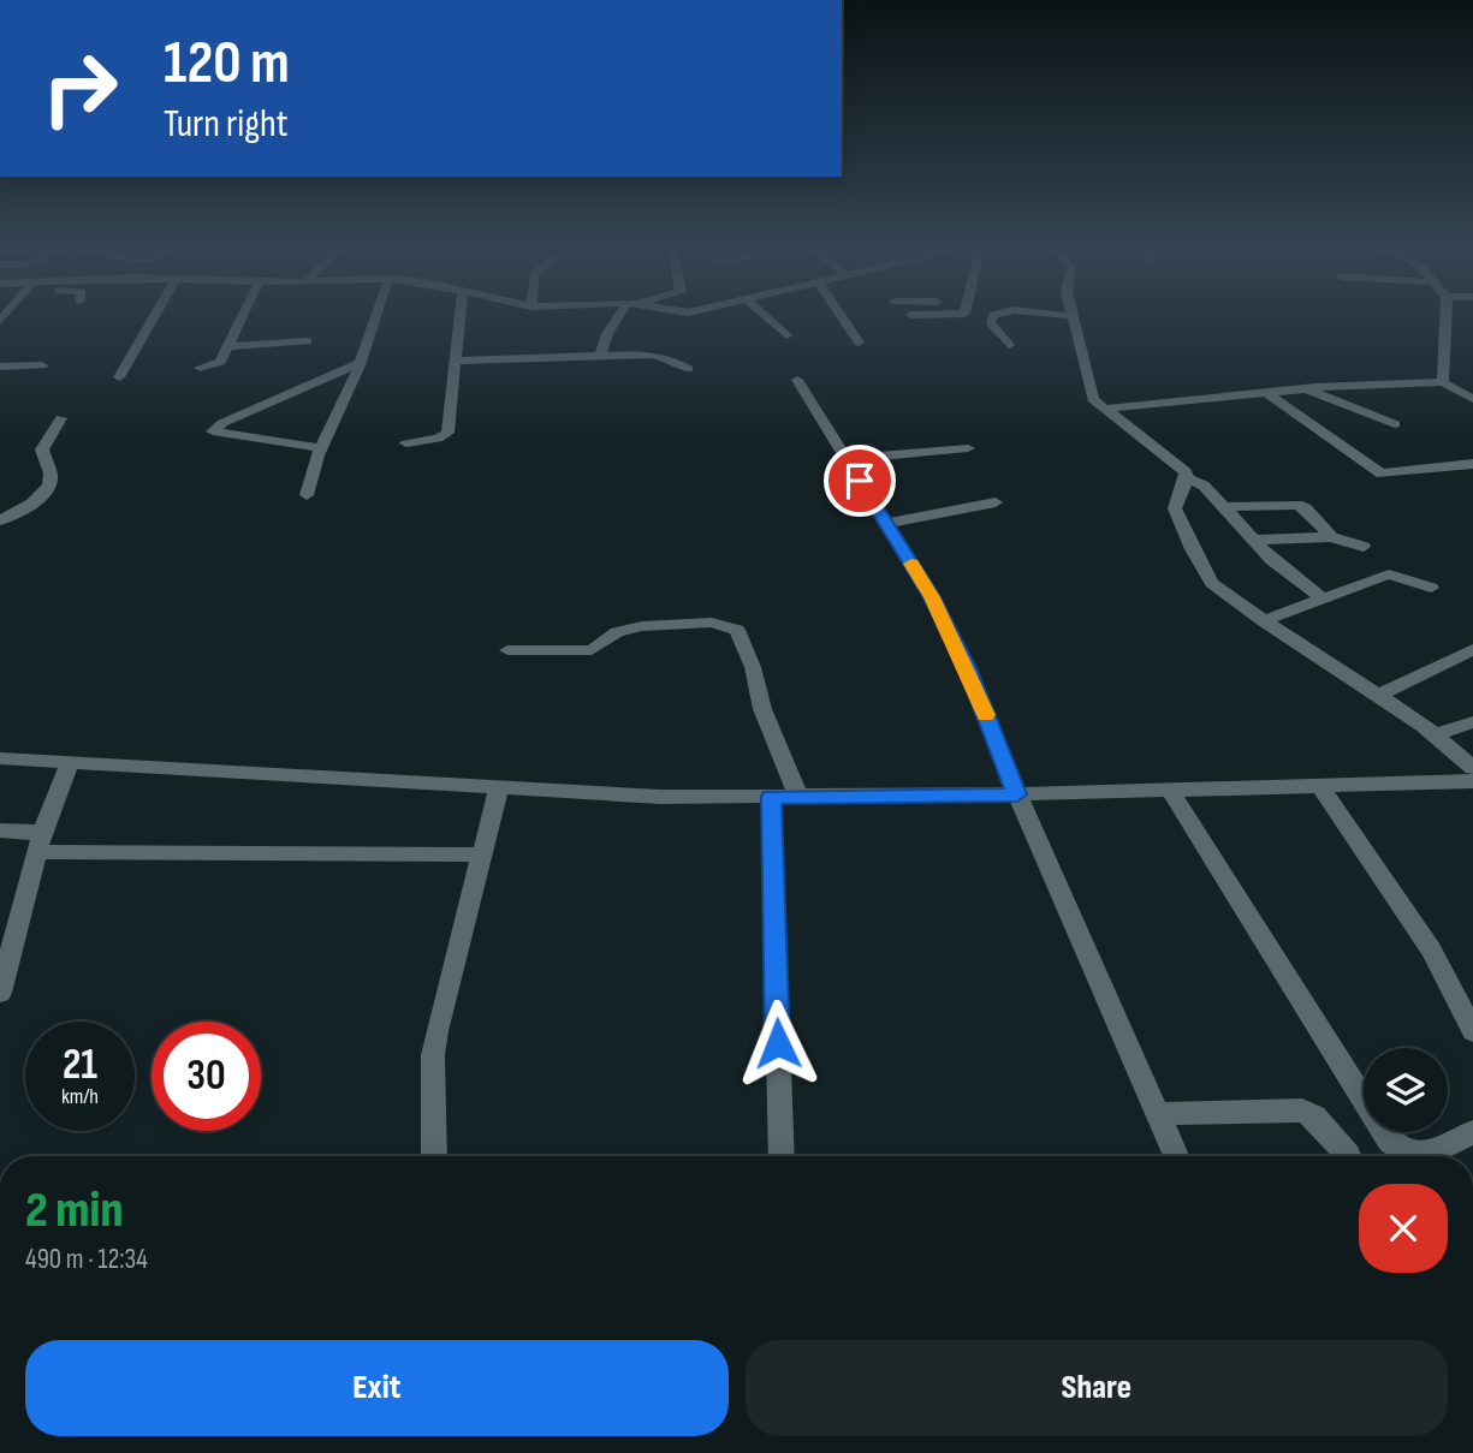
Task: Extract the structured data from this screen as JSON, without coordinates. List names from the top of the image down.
{
  "page": {
    "turn": ["120 m", "Turn right"],
    "speed": "21 km/h",
    "limit": "30",
    "heading": ["2 min", "490 m · 12:34"],
    "buttons": ["Exit", "Share"]
  }
}
